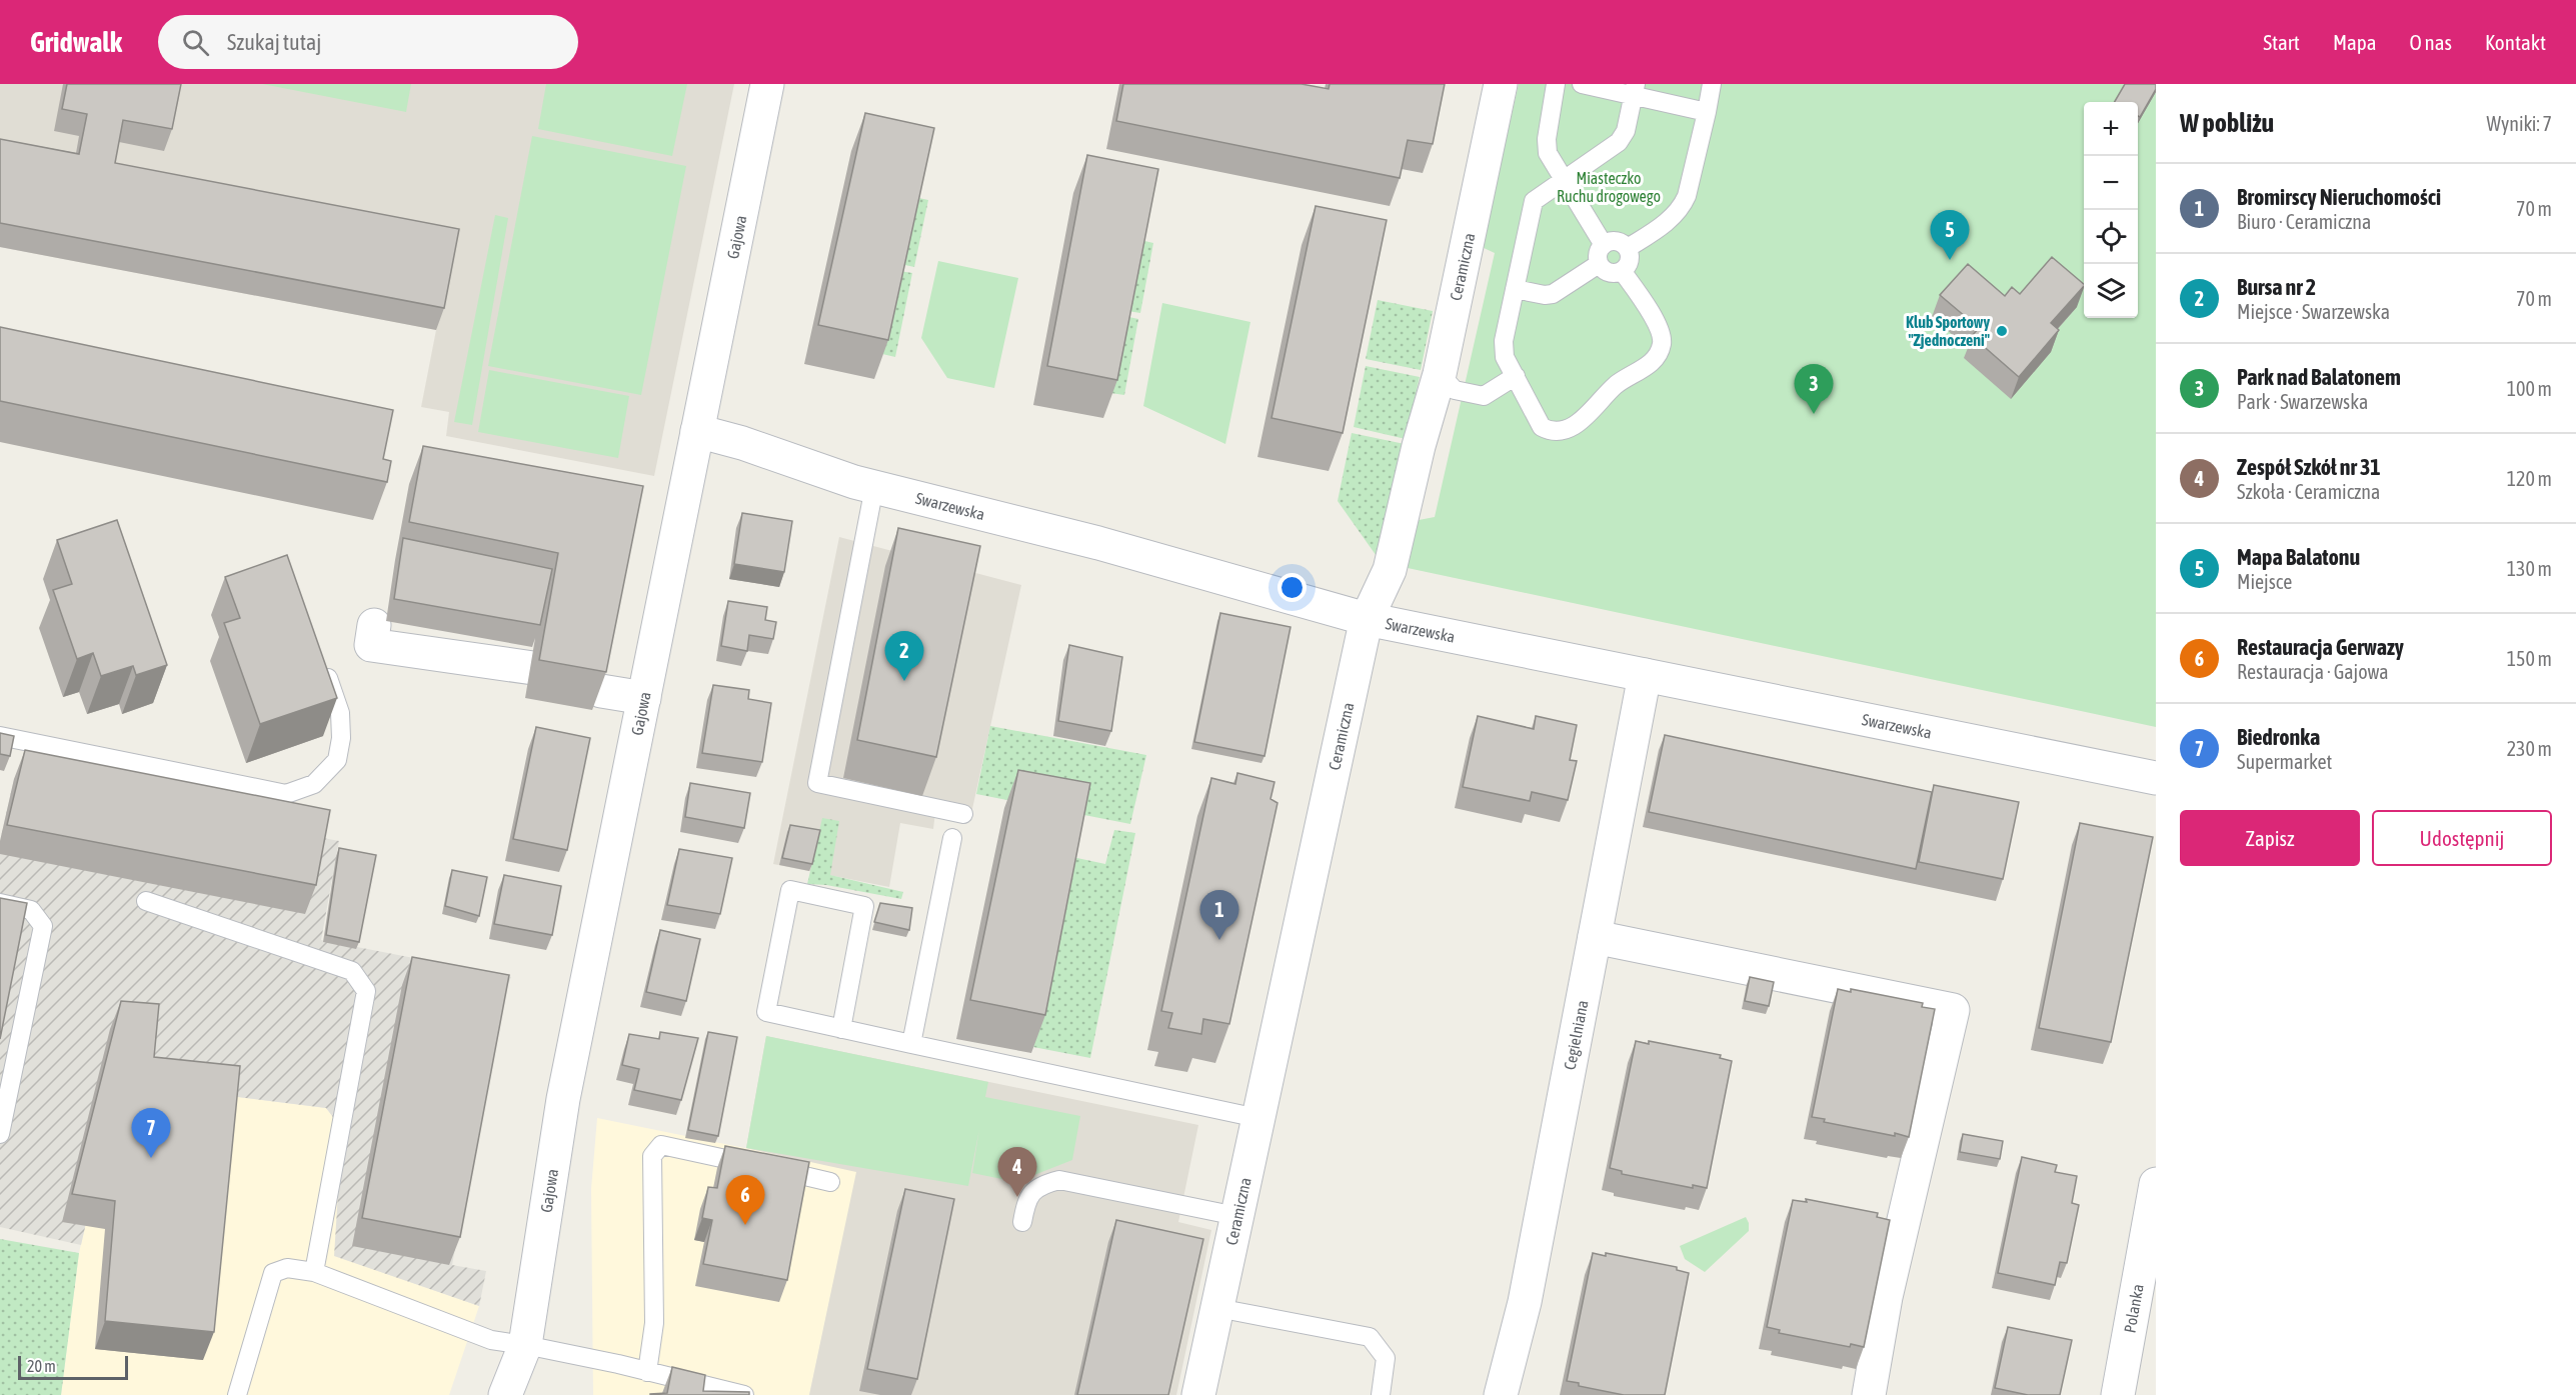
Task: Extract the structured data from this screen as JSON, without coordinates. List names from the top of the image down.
{
  "streets": {
    "street": [
      "Gajowa",
      "Ceramiczna",
      "Swarzewska",
      "Cegielniana",
      "Polanka"
    ]
  },
  "crossings": [
    ["Gajowa", "Swarzewska"],
    ["Ceramiczna", "Swarzewska"],
    ["Swarzewska", "Cegielniana"]
  ],
  "parks": ["Miasteczko Ruchu drogowego"],
  "places": ["Klub Sportowy \"Zjednoczeni\""],
  "scale_bar": "20 m",
  "page": {
    "header": "Gridwalk",
    "search": "Szukaj tutaj",
    "nav": [
      "Start",
      "Mapa",
      "O nas",
      "Kontakt"
    ],
    "heading": ["W pobliżu", "Wyniki: 7"],
    "map_buttons": ["+", "−"],
    "list": [
      {
        "mark": "1",
        "name": "Bromirscy Nieruchomości",
        "note": "Biuro · Ceramiczna",
        "value": "70 m"
      },
      {
        "mark": "2",
        "name": "Bursa nr 2",
        "note": "Miejsce · Swarzewska",
        "value": "70 m"
      },
      {
        "mark": "3",
        "name": "Park nad Balatonem",
        "note": "Park · Swarzewska",
        "value": "100 m"
      },
      {
        "mark": "4",
        "name": "Zespół Szkół nr 31",
        "note": "Szkoła · Ceramiczna",
        "value": "120 m"
      },
      {
        "mark": "5",
        "name": "Mapa Balatonu",
        "note": "Miejsce",
        "value": "130 m"
      },
      {
        "mark": "6",
        "name": "Restauracja Gerwazy",
        "note": "Restauracja · Gajowa",
        "value": "150 m"
      },
      {
        "mark": "7",
        "name": "Biedronka",
        "note": "Supermarket",
        "value": "230 m"
      }
    ],
    "pins": [
      "5",
      "3",
      "2",
      "1",
      "7",
      "4",
      "6"
    ],
    "buttons": ["Zapisz", "Udostępnij"],
    "scale": "20 m"
  }
}
